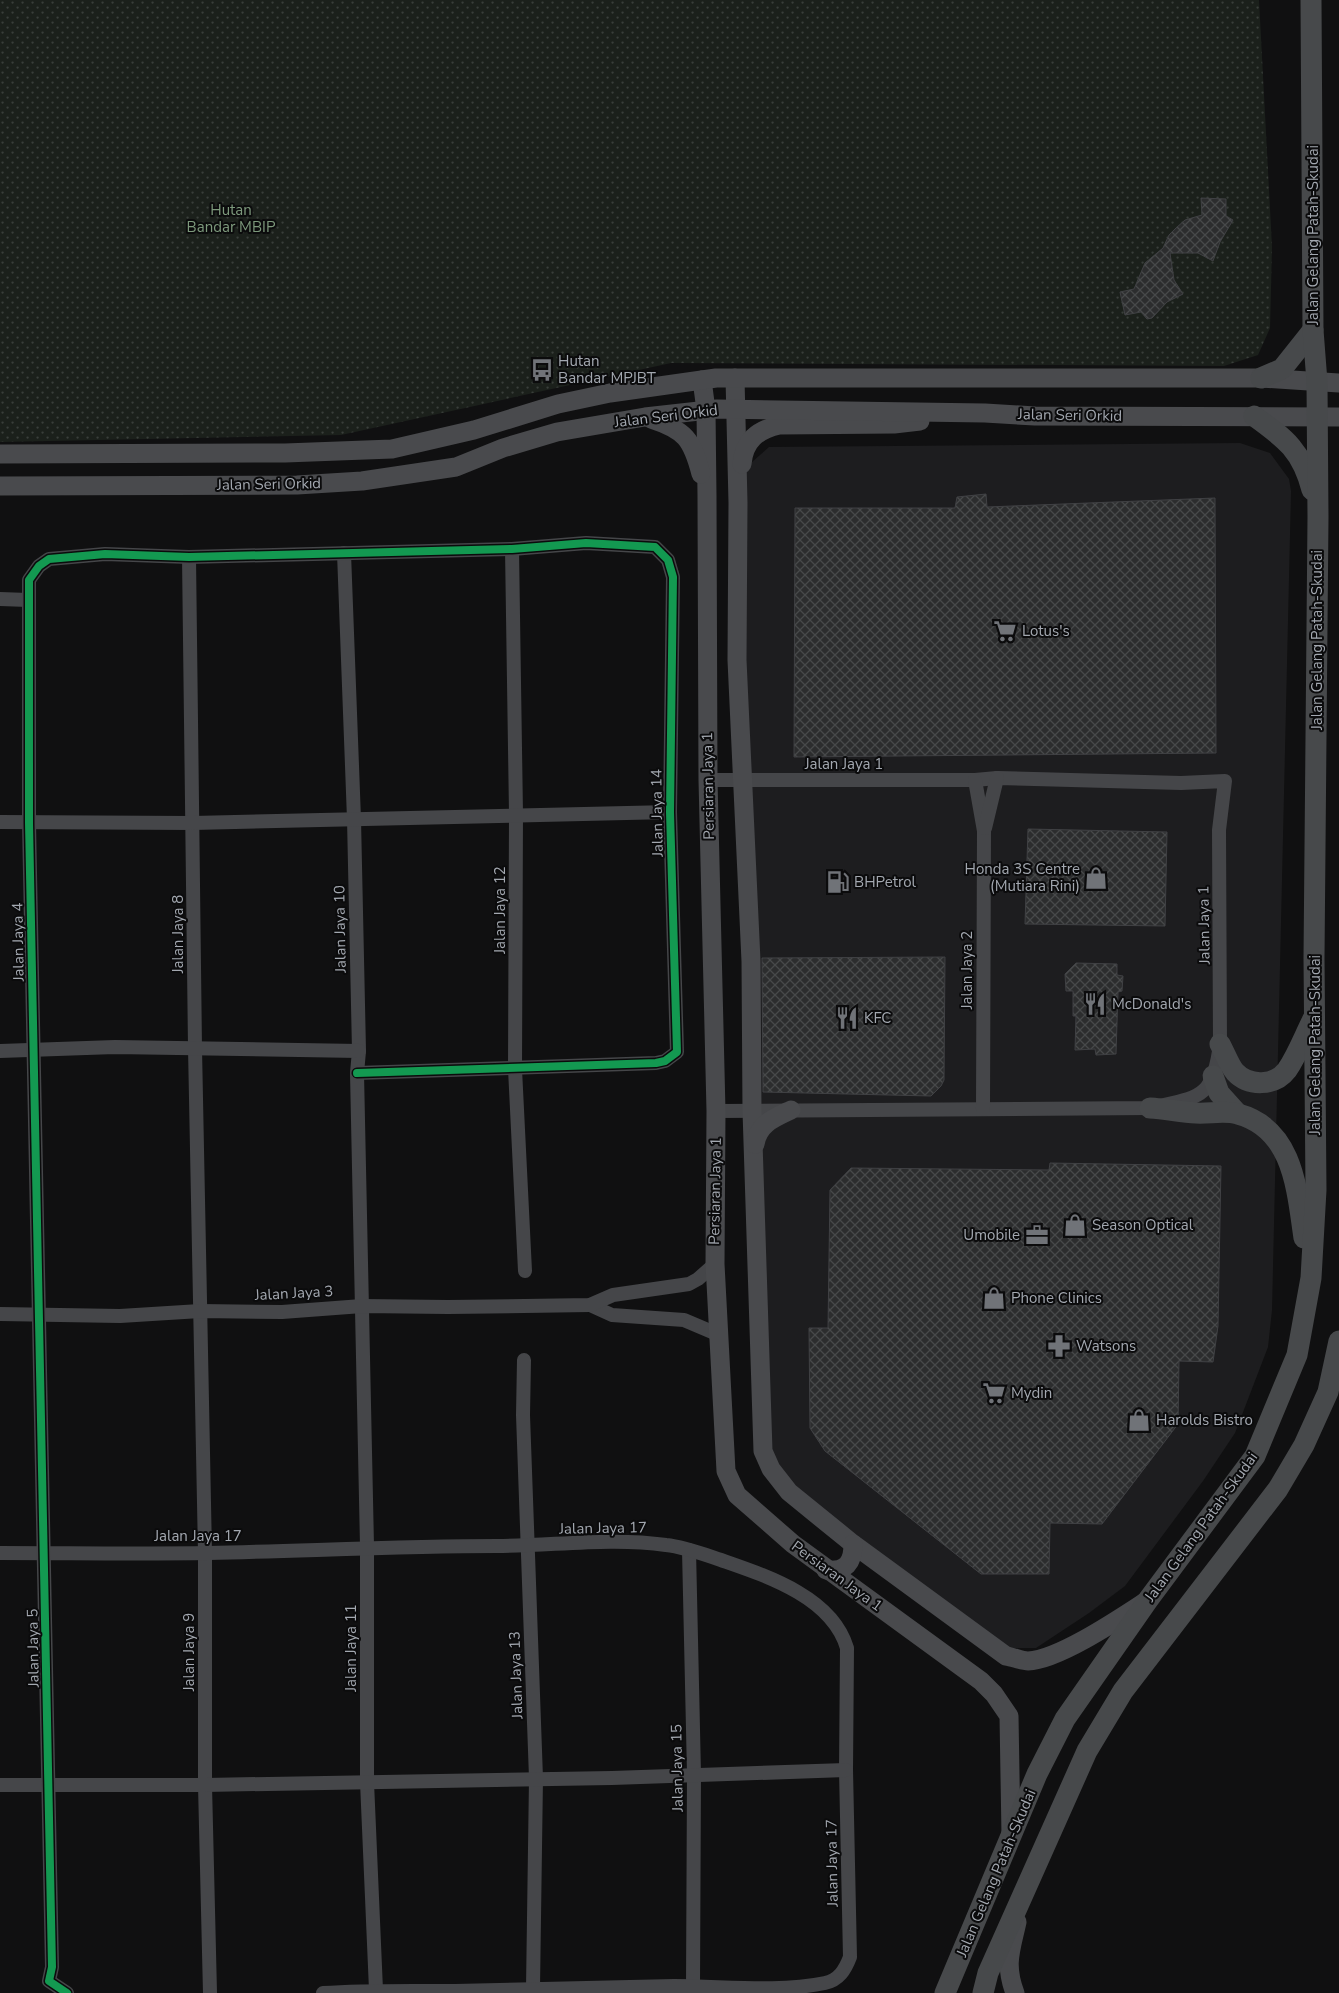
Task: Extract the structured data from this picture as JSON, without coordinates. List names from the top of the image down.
{
  "streets": {
    "main road": ["Jalan Gelang Patah-Skudai", "Jalan Seri Orkid", "Persiaran Jaya 1"],
    "street": [
      "Jalan Jaya 1",
      "Jalan Jaya 14",
      "Jalan Jaya 12",
      "Jalan Jaya 10",
      "Jalan Jaya 8",
      "Jalan Jaya 4",
      "Jalan Jaya 2",
      "Jalan Jaya 3",
      "Jalan Jaya 17",
      "Jalan Jaya 5",
      "Jalan Jaya 11",
      "Jalan Jaya 9",
      "Jalan Jaya 13",
      "Jalan Jaya 15"
    ]
  },
  "crossings": [
    ["Jalan Gelang Patah-Skudai", "Jalan Seri Orkid"],
    ["Jalan Gelang Patah-Skudai", "Persiaran Jaya 1"],
    ["Jalan Seri Orkid", "Persiaran Jaya 1"],
    ["Jalan Jaya 1", "Persiaran Jaya 1"],
    ["Jalan Jaya 1", "Jalan Jaya 2"],
    ["Jalan Jaya 14", "Jalan Jaya 12"],
    ["Jalan Jaya 10", "Jalan Jaya 3"],
    ["Jalan Jaya 10", "Jalan Jaya 11"],
    ["Jalan Jaya 8", "Jalan Jaya 4"],
    ["Jalan Jaya 8", "Jalan Jaya 3"],
    ["Jalan Jaya 8", "Jalan Jaya 9"],
    ["Jalan Jaya 4", "Jalan Jaya 3"],
    ["Jalan Jaya 4", "Jalan Jaya 5"],
    ["Jalan Jaya 3", "Jalan Jaya 5"],
    ["Jalan Jaya 3", "Jalan Jaya 11"],
    ["Jalan Jaya 3", "Jalan Jaya 9"],
    ["Jalan Jaya 17", "Jalan Jaya 5"],
    ["Jalan Jaya 17", "Jalan Jaya 11"],
    ["Jalan Jaya 17", "Jalan Jaya 9"],
    ["Jalan Jaya 17", "Jalan Jaya 13"],
    ["Jalan Jaya 17", "Jalan Jaya 15"]
  ],
  "parks": ["Hutan Bandar MBIP"],
  "places": {
    "bus stop": ["Hutan Bandar MPJBT"],
    "supermarket": ["Lotus's", "Mydin"],
    "shop": [
      "Honda 3S Centre (Mutiara Rini)",
      "Season Optical",
      "Phone Clinics",
      "Harolds Bistro"
    ],
    "fuel station": ["BHPetrol"],
    "restaurant": ["McDonald's", "KFC"],
    "office": ["Umobile"],
    "pharmacy": ["Watsons"]
  }
}
